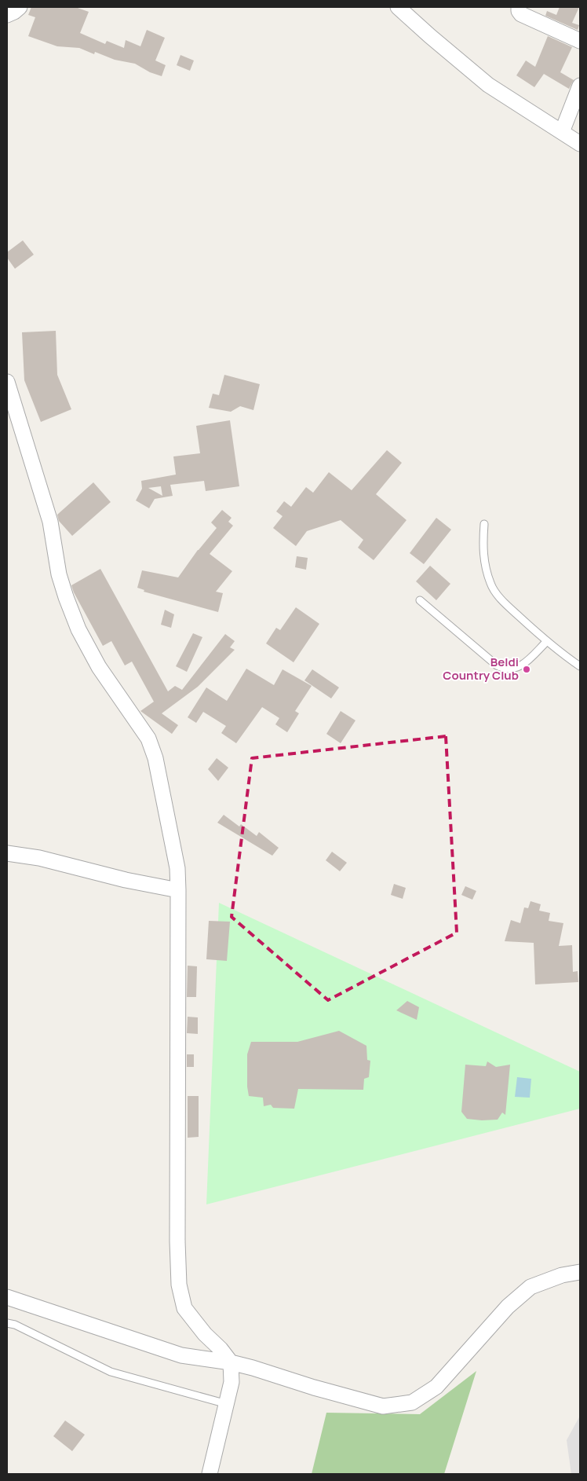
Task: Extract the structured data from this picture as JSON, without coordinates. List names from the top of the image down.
{
  "places": ["Beldi Country Club"]
}
